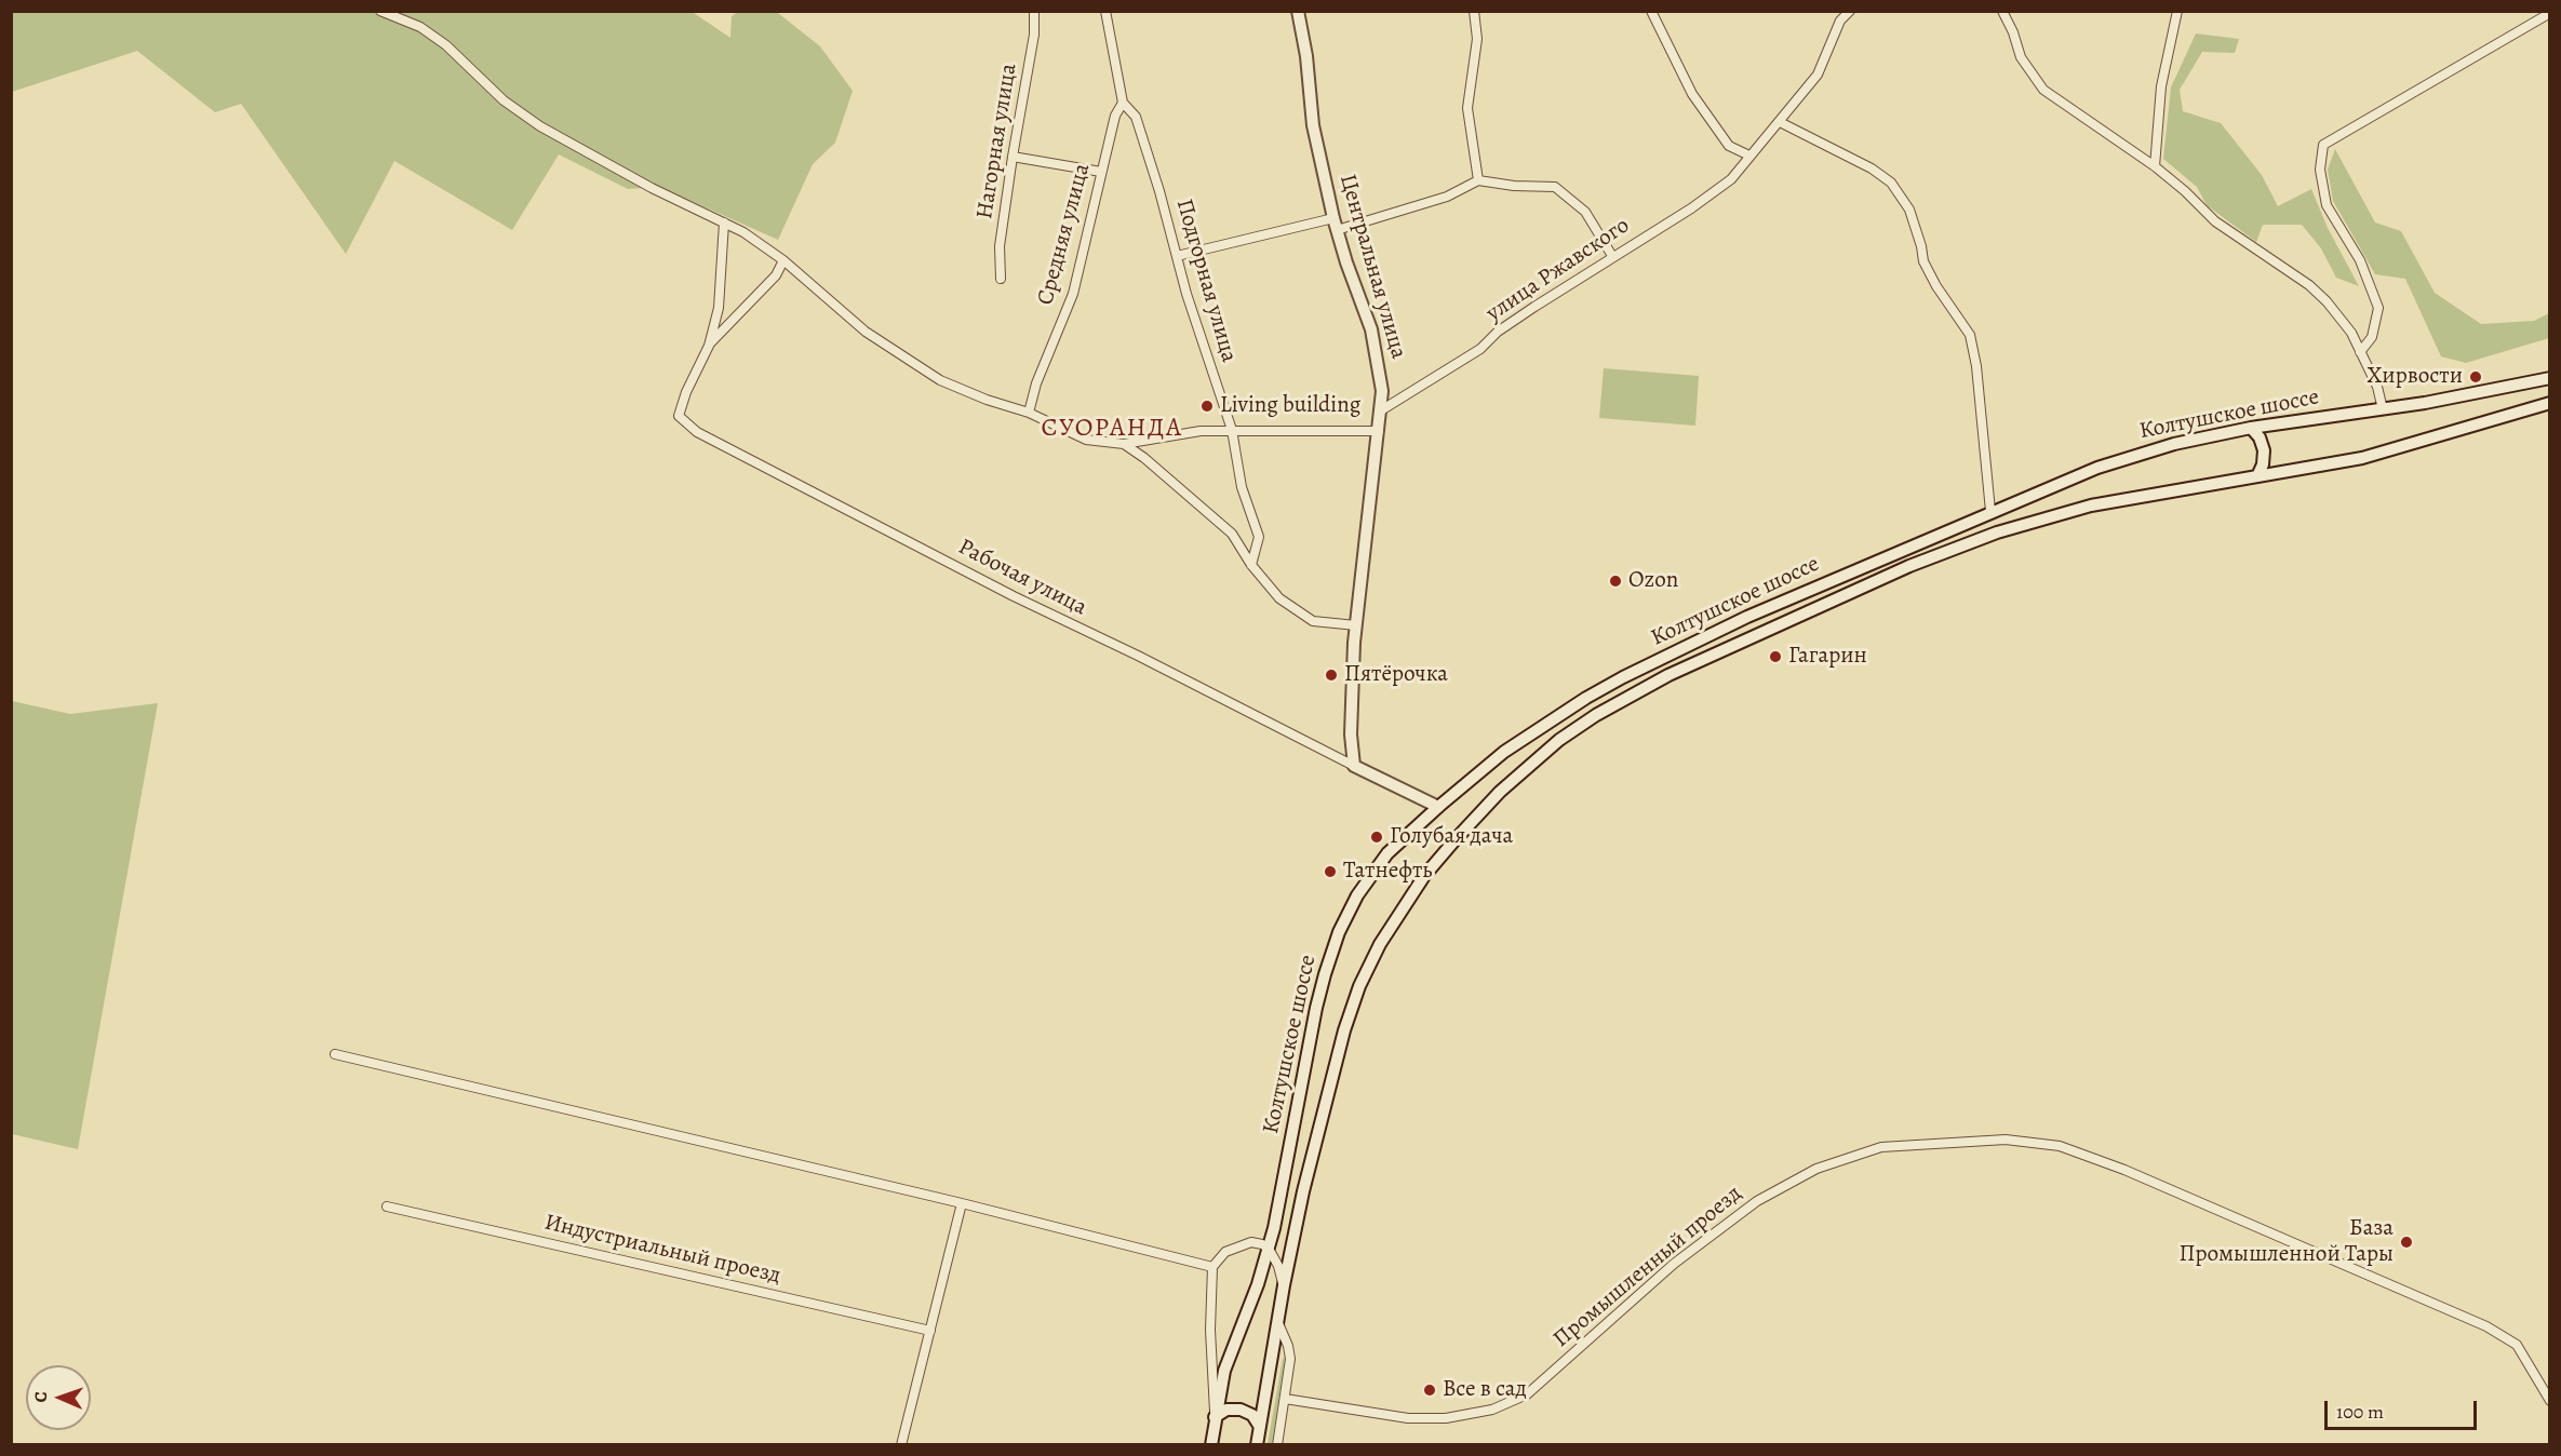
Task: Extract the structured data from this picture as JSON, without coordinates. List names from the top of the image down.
{
  "streets": {
    "main road": ["Центральная улица", "Колтушское шоссе"],
    "street": [
      "Нагорная улица",
      "Средняя улица",
      "улица Ржавского",
      "Подгорная улица",
      "Рабочая улица",
      "Индустриальный проезд",
      "Промышленный проезд"
    ]
  },
  "crossings": [
    ["Средняя улица", "Подгорная улица"],
    ["Центральная улица", "улица Ржавского"],
    ["Центральная улица", "Рабочая улица"]
  ],
  "districts": ["СУОРАНДА"],
  "places": [
    "Хирвости",
    "Living building",
    "Ozon",
    "Гагарин",
    "Пятёрочка",
    "Голубая дача",
    "Татнефть",
    "База Промышленной Тары",
    "Все в сад"
  ],
  "scale_bar": "100 m",
  "north": "left"
}
